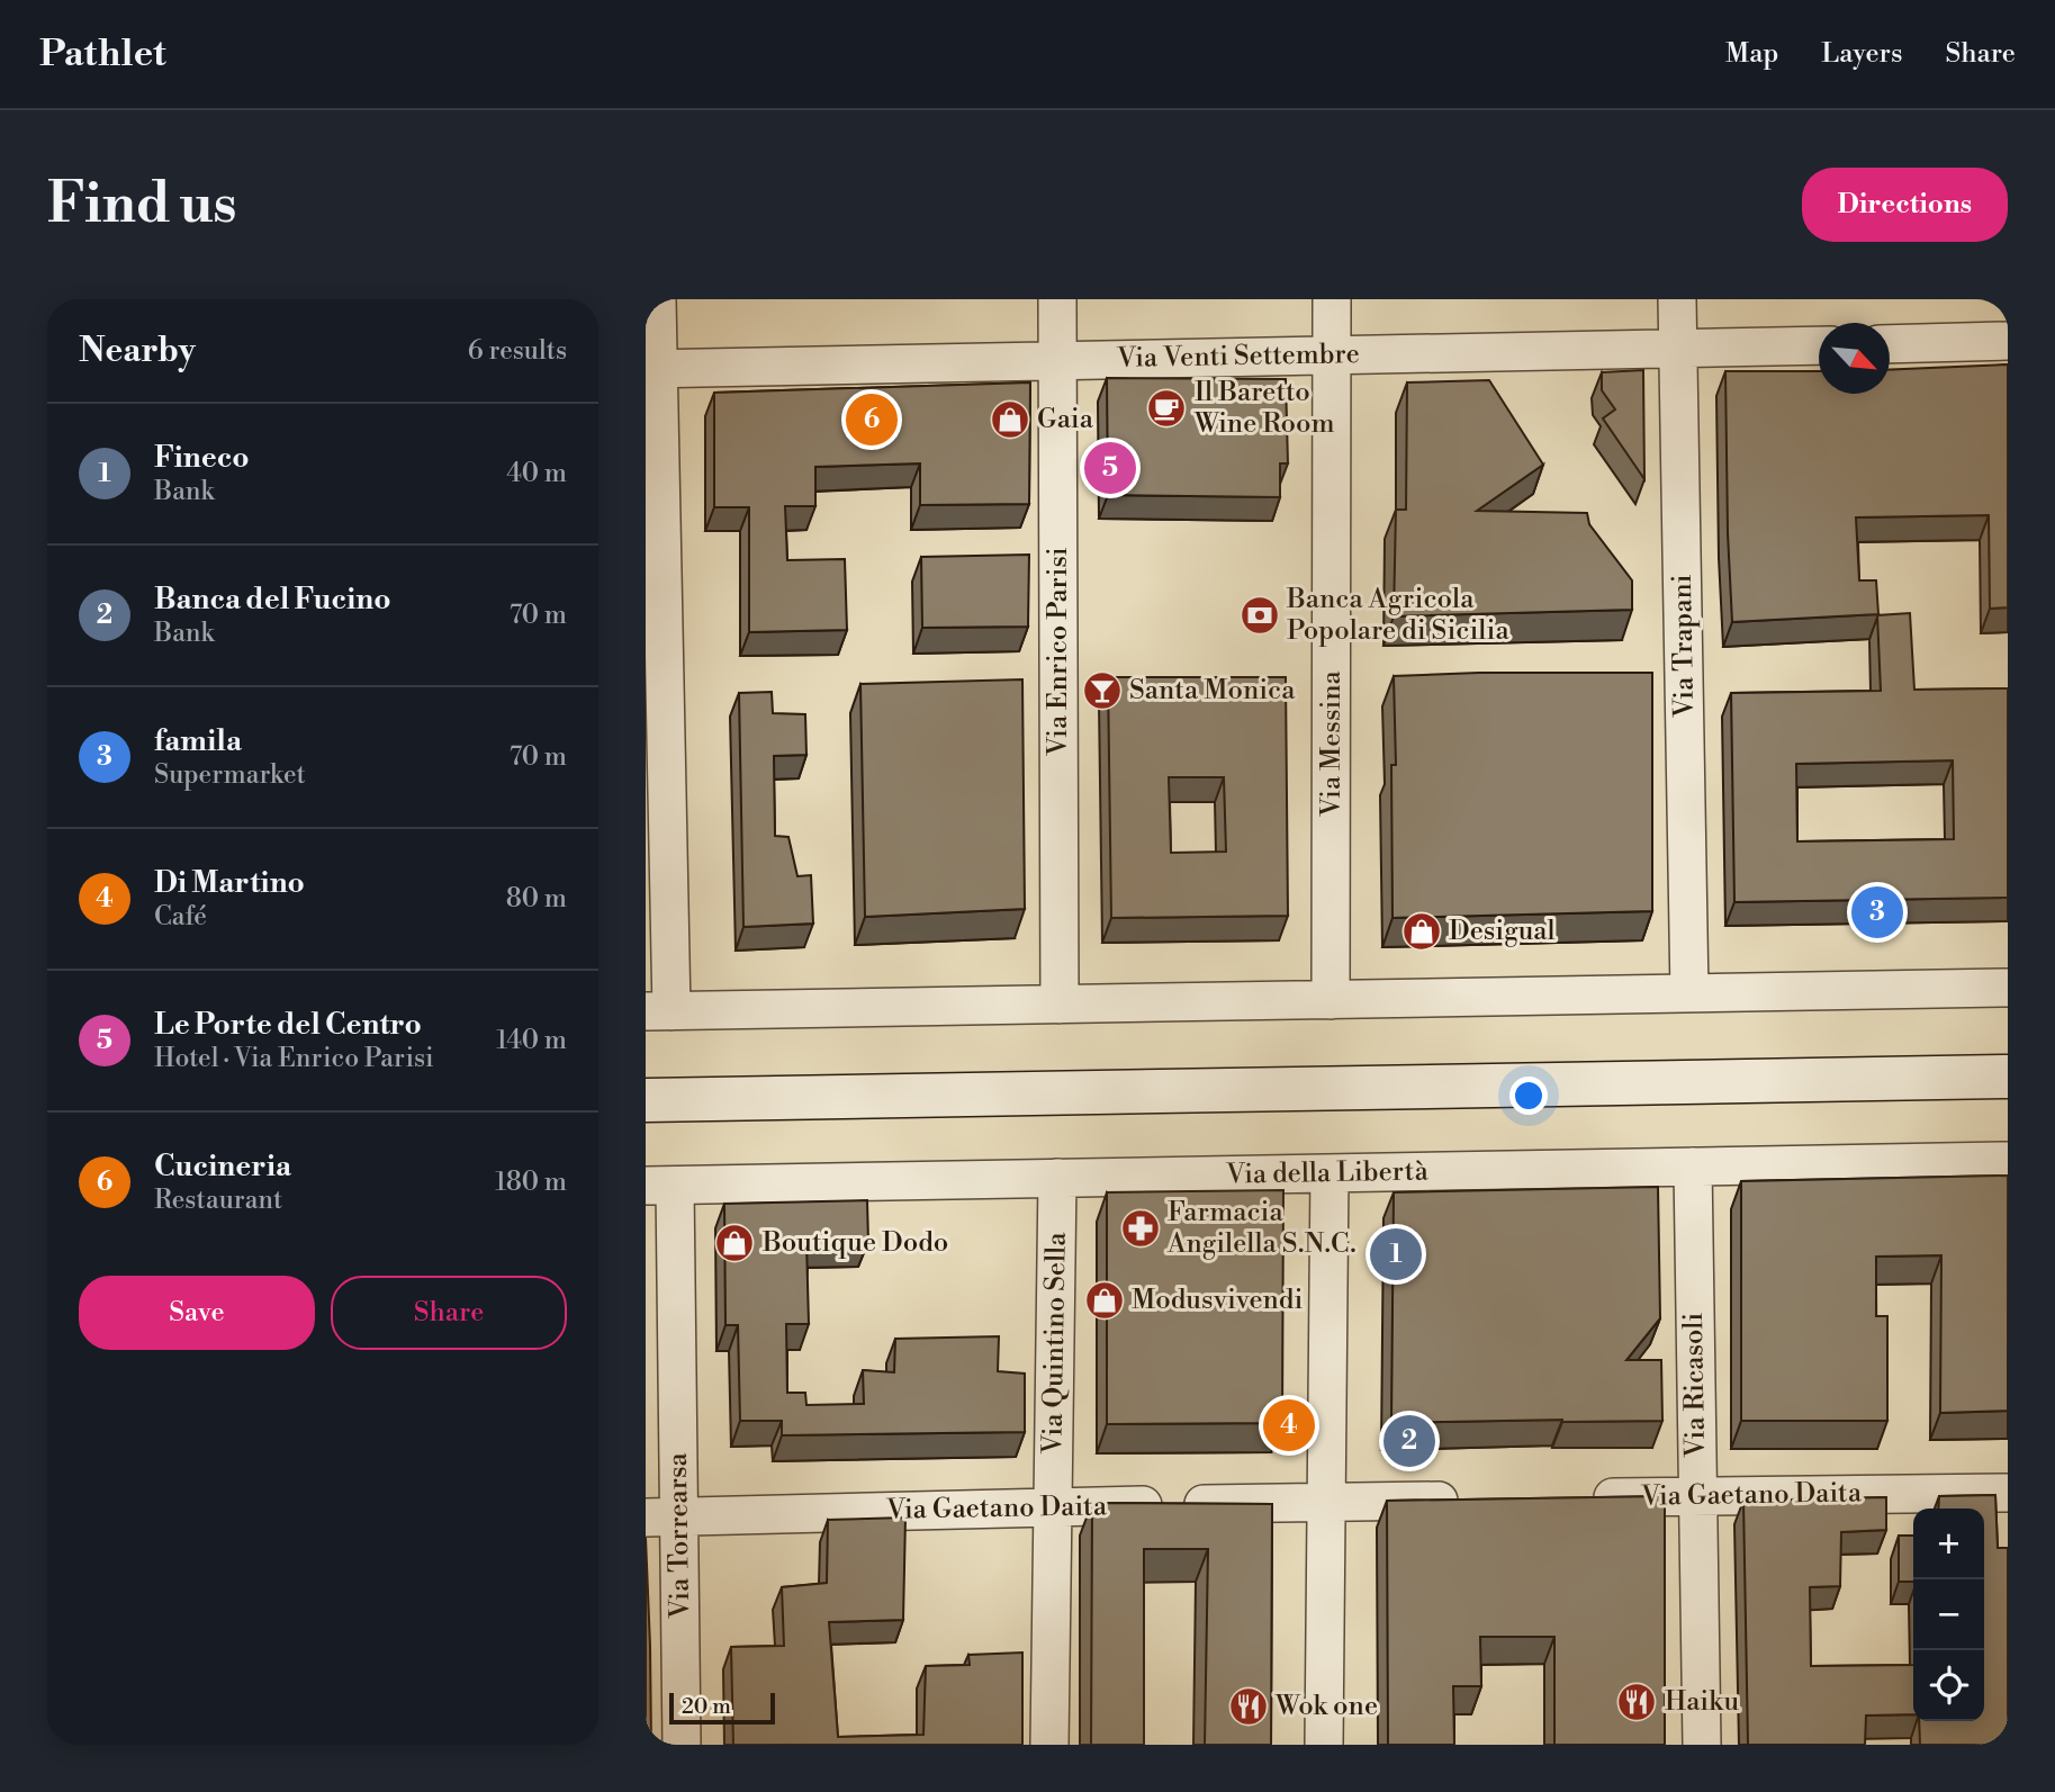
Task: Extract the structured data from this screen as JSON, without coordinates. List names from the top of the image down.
{
  "streets": {
    "street": [
      "Via Venti Settembre",
      "Via Trapani",
      "Via Enrico Parisi",
      "Via Messina",
      "Via della Libertà",
      "Via Quintino Sella",
      "Via Ricasoli",
      "Via Gaetano Daita",
      "Via Torrearsa"
    ]
  },
  "crossings": [
    ["Via Venti Settembre", "Via Trapani"],
    ["Via Venti Settembre", "Via Enrico Parisi"],
    ["Via Venti Settembre", "Via Messina"],
    ["Via della Libertà", "Via Quintino Sella"],
    ["Via della Libertà", "Via Ricasoli"],
    ["Via della Libertà", "Via Torrearsa"],
    ["Via Quintino Sella", "Via Gaetano Daita"],
    ["Via Ricasoli", "Via Gaetano Daita"],
    ["Via Gaetano Daita", "Via Torrearsa"]
  ],
  "places": {
    "cafe": ["Il Baretto Wine Room"],
    "shop": [
      "Gaia",
      "Desigual",
      "Boutique Dodo",
      "Modusvivendi"
    ],
    "bank": ["Banca Agricola Popolare di Sicilia"],
    "bar": ["Santa Monica"],
    "pharmacy": ["Farmacia Angilella S.N.C."],
    "restaurant": ["Haiku", "Wok one"]
  },
  "scale_bar": "20 m",
  "north": "bottom right",
  "page": {
    "header": "Pathlet",
    "nav": ["Map", "Layers", "Share"],
    "buttons": [
      "Directions",
      ["Save", "Share"]
    ],
    "title": "Find us",
    "heading": ["Nearby", "6 results"],
    "pins": [
      "6",
      "5",
      "3",
      "1",
      "4",
      "2"
    ],
    "list": [
      {
        "mark": "1",
        "name": "Fineco",
        "note": "Bank",
        "value": "40 m"
      },
      {
        "mark": "2",
        "name": "Banca del Fucino",
        "note": "Bank",
        "value": "70 m"
      },
      {
        "mark": "3",
        "name": "famila",
        "note": "Supermarket",
        "value": "70 m"
      },
      {
        "mark": "4",
        "name": "Di Martino",
        "note": "Café",
        "value": "80 m"
      },
      {
        "mark": "5",
        "name": "Le Porte del Centro",
        "note": "Hotel · Via Enrico Parisi",
        "value": "140 m"
      },
      {
        "mark": "6",
        "name": "Cucineria",
        "note": "Restaurant",
        "value": "180 m"
      }
    ],
    "map_buttons": ["+", "−"],
    "scale": "20 m"
  }
}
